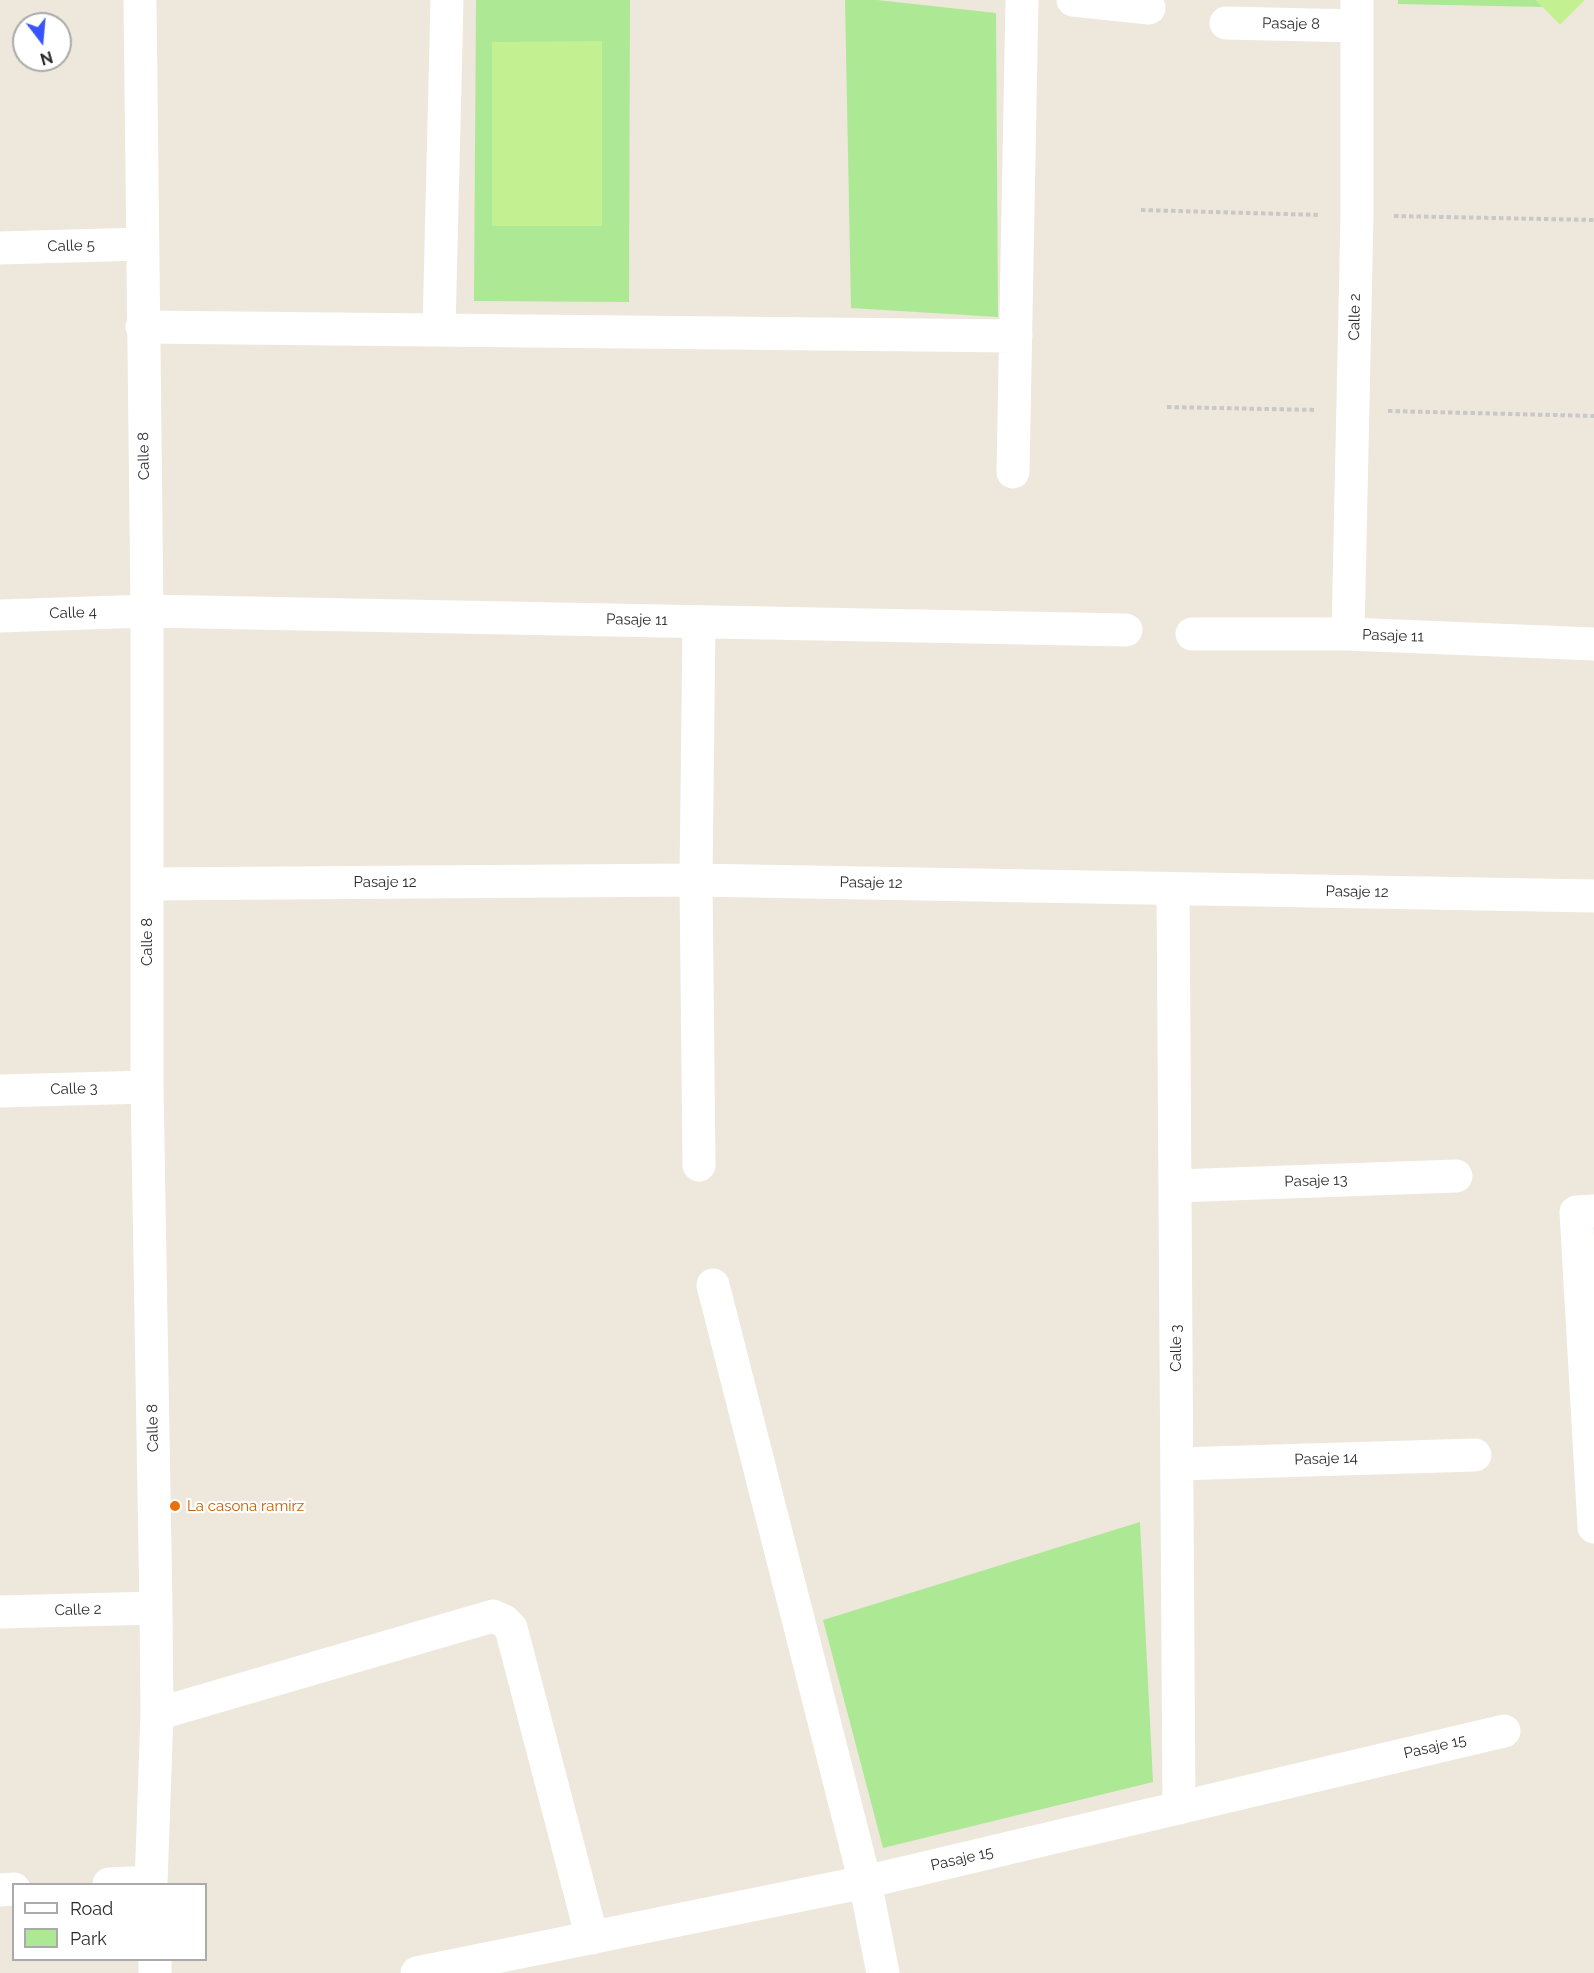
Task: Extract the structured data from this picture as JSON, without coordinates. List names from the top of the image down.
{
  "streets": {
    "street": [
      "Pasaje 8",
      "Calle 5",
      "Calle 2",
      "Calle 8",
      "Calle 4",
      "Pasaje 11",
      "Pasaje 12",
      "Calle 3",
      "Pasaje 13",
      "Pasaje 14",
      "Pasaje 15"
    ]
  },
  "crossings": [
    ["Pasaje 8", "Calle 2"],
    ["Calle 5", "Calle 8"],
    ["Calle 2", "Calle 8"],
    ["Calle 2", "Pasaje 11"],
    ["Calle 8", "Calle 4"],
    ["Calle 8", "Pasaje 11"],
    ["Calle 8", "Pasaje 12"],
    ["Calle 8", "Calle 3"],
    ["Calle 4", "Pasaje 11"],
    ["Pasaje 12", "Calle 3"],
    ["Calle 3", "Pasaje 13"],
    ["Calle 3", "Pasaje 14"],
    ["Calle 3", "Pasaje 15"]
  ],
  "places": ["La casona ramirz"],
  "legend": ["Road", "Park"],
  "north": "bottom"
}
